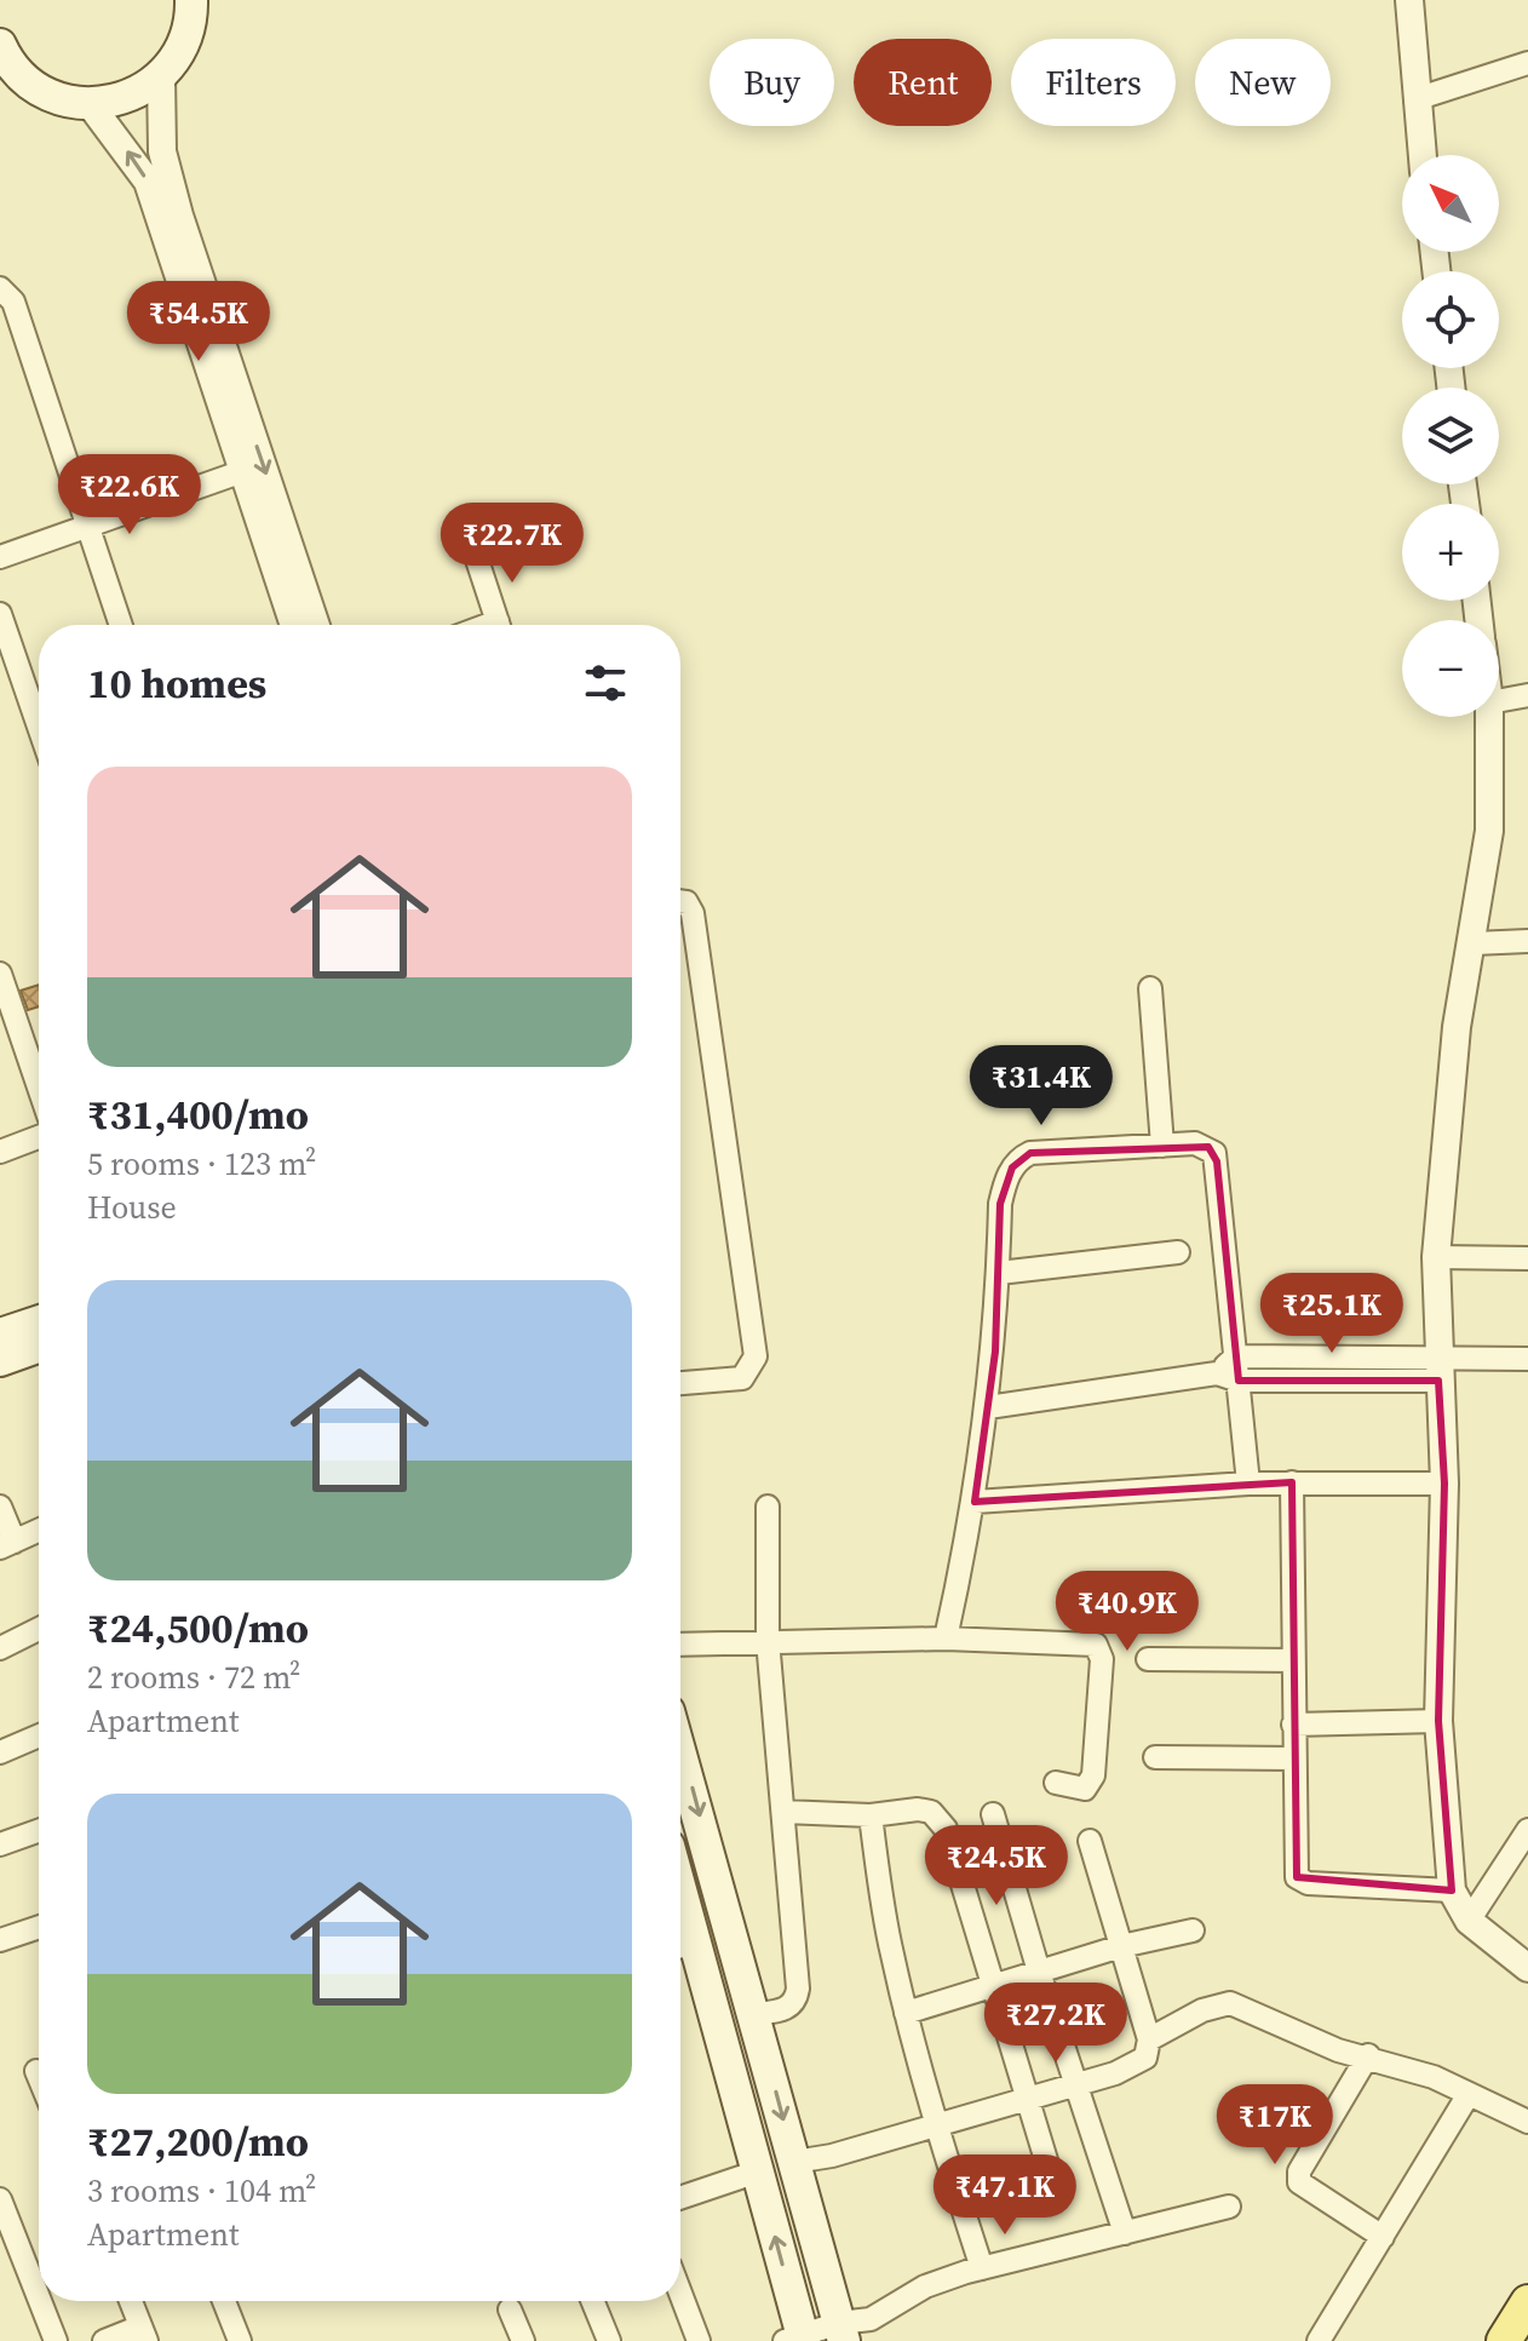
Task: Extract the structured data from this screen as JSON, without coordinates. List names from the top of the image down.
{
  "north": "top left",
  "page": {
    "chip": [
      "Buy",
      "Rent",
      "Filters",
      "New"
    ],
    "map_buttons": ["+", "−"],
    "price": [
      "₹54.5K",
      "₹22.6K",
      "₹22.7K",
      "₹31.4K",
      "₹25.1K",
      "₹40.9K",
      "₹24.5K",
      "₹27.2K",
      "₹17K",
      "₹47.1K"
    ],
    "heading": "10 homes",
    "list": [
      {
        "name": "₹31,400/mo",
        "note": "5 rooms · 123 m² · House"
      },
      {
        "name": "₹24,500/mo",
        "note": "2 rooms · 72 m² · Apartment"
      },
      {
        "name": "₹27,200/mo",
        "note": "3 rooms · 104 m² · Apartment"
      }
    ]
  }
}
